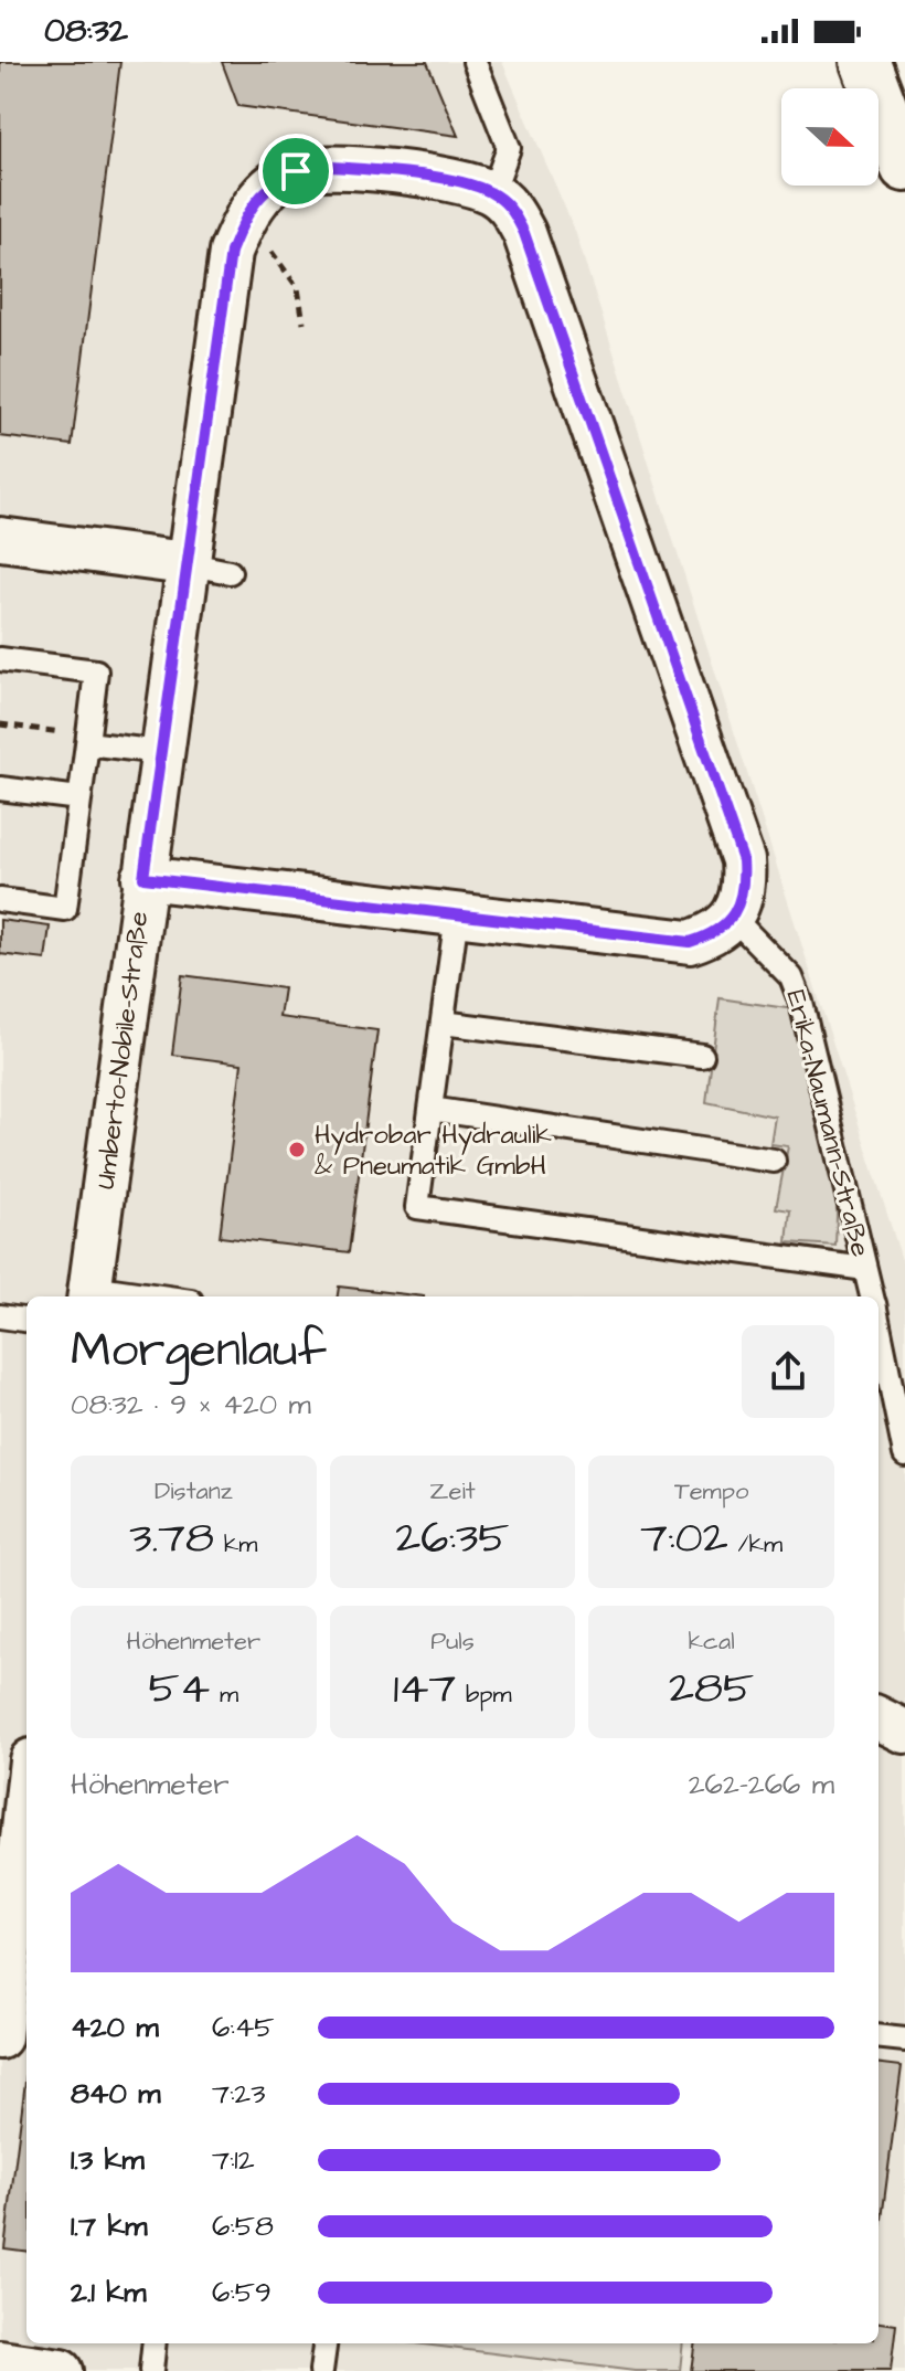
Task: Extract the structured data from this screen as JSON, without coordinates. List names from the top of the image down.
{
  "streets": {
    "street": ["Umberto-Nobile-Straße"],
    "lane": ["Erika-Naumann-Straße"]
  },
  "places": ["Hydrobar Hydraulik & Pneumatik GmbH"],
  "north": "right",
  "page": {
    "status": "08:32",
    "heading": ["Morgenlauf", "08:32 · 9 × 420 m"],
    "stats": [
      ["Distanz", "3.78 km"],
      ["Zeit", "26:35"],
      ["Tempo", "7:02 /km"],
      ["Höhenmeter", "54 m"],
      ["Puls", "147 bpm"],
      ["kcal", "285"]
    ],
    "chart": ["Höhenmeter", "262–266 m"],
    "list": [
      {
        "name": "420 m",
        "note": "6:45"
      },
      {
        "name": "840 m",
        "note": "7:23"
      },
      {
        "name": "1.3 km",
        "note": "7:12"
      },
      {
        "name": "1.7 km",
        "note": "6:58"
      },
      {
        "name": "2.1 km",
        "note": "6:59"
      }
    ]
  }
}
